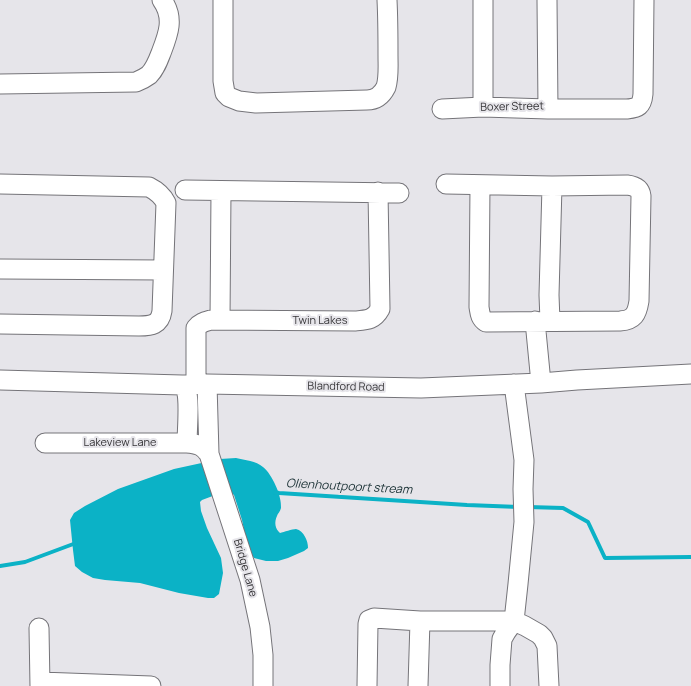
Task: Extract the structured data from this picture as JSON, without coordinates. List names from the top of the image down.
{
  "streets": {
    "street": [
      "Boxer Street",
      "Twin Lakes",
      "Blandford Road",
      "Lakeview Lane",
      "Bridge Lane"
    ]
  },
  "crossings": [
    ["Twin Lakes", "Blandford Road"],
    ["Twin Lakes", "Bridge Lane"],
    ["Blandford Road", "Bridge Lane"],
    ["Lakeview Lane", "Bridge Lane"]
  ],
  "water": ["Olienhoutpoort stream"]
}
